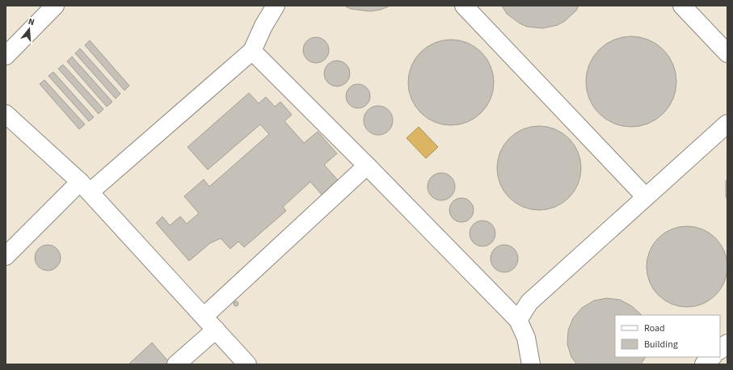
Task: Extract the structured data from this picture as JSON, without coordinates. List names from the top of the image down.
{
  "legend": ["Road", "Building"],
  "north": "top"
}
